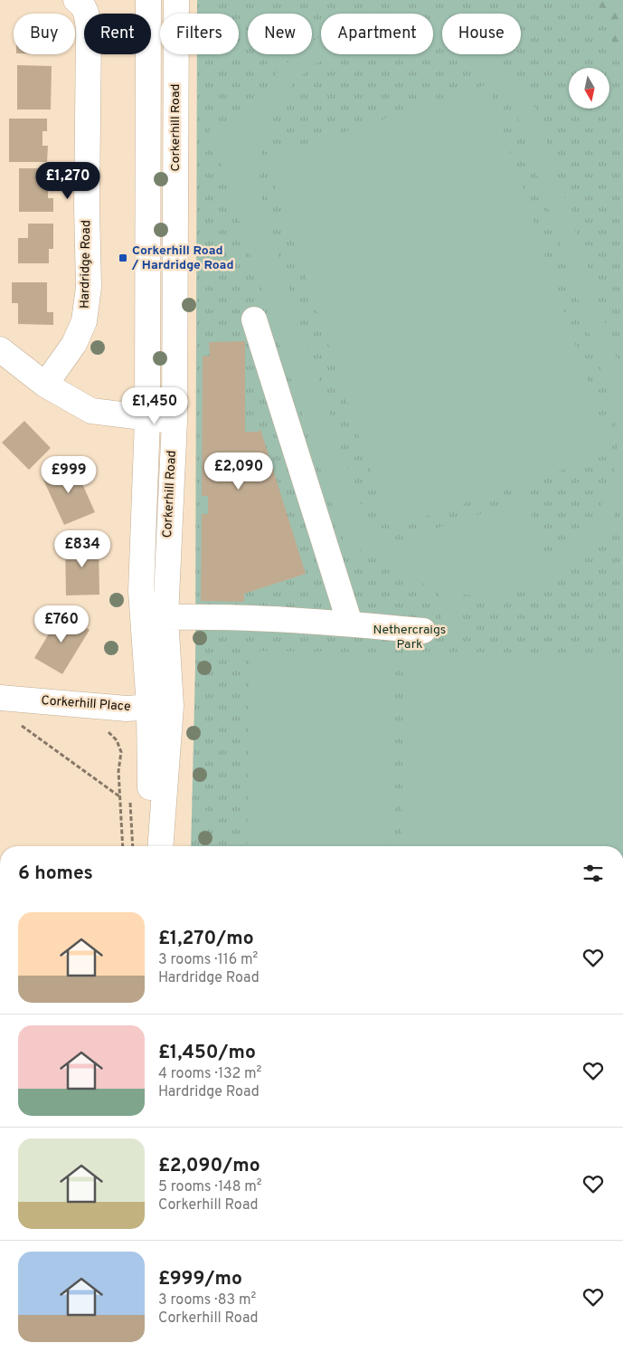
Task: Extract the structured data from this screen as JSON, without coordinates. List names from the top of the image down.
{
  "streets": {
    "street": ["Corkerhill Road", "Hardridge Road", "Corkerhill Place"]
  },
  "crossings": [
    ["Corkerhill Road", "Corkerhill Place"]
  ],
  "parks": ["Nethercraigs Park"],
  "places": {
    "transit": ["Corkerhill Road / Hardridge Road"]
  },
  "north": "bottom",
  "page": {
    "chip": [
      "Buy",
      "Rent",
      "Filters",
      "New",
      "Apartment",
      "House"
    ],
    "price": [
      "£1,270",
      "£1,450",
      "£2,090",
      "£999",
      "£834",
      "£760"
    ],
    "heading": "6 homes",
    "list": [
      {
        "name": "£1,270/mo",
        "note": "3 rooms · 116 m² · Hardridge Road"
      },
      {
        "name": "£1,450/mo",
        "note": "4 rooms · 132 m² · Hardridge Road"
      },
      {
        "name": "£2,090/mo",
        "note": "5 rooms · 148 m² · Corkerhill Road"
      },
      {
        "name": "£999/mo",
        "note": "3 rooms · 83 m² · Corkerhill Road"
      }
    ]
  }
}
